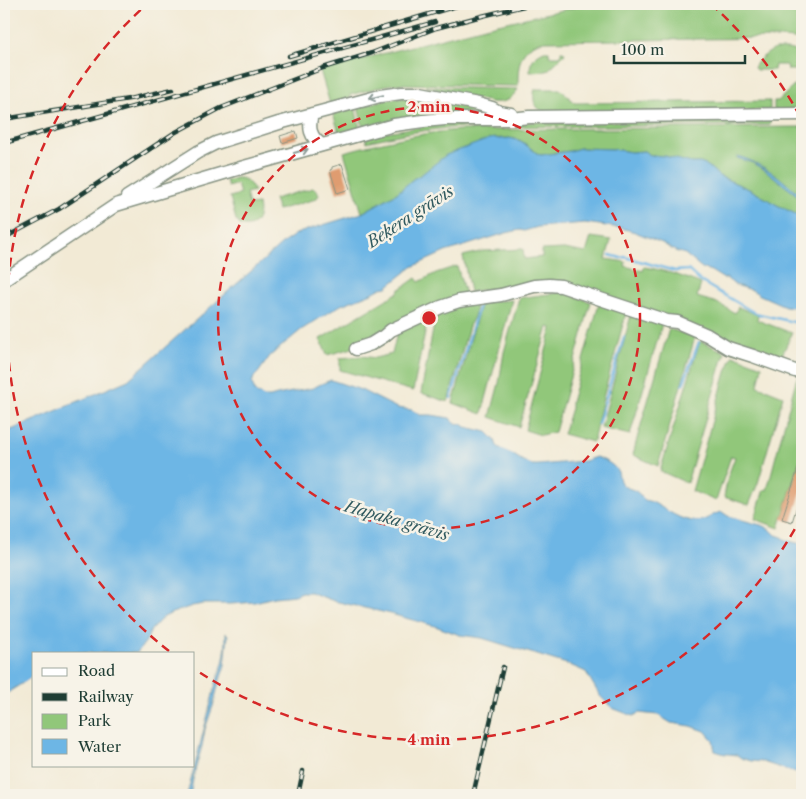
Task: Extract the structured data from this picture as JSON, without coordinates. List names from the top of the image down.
{
  "water": ["Beķera grāvis", "Hapaka grāvis"],
  "legend": [
    "Road",
    "Railway",
    "Park",
    "Water"
  ],
  "scale_bar": "100 m",
  "rings": ["2 min", "4 min"]
}
